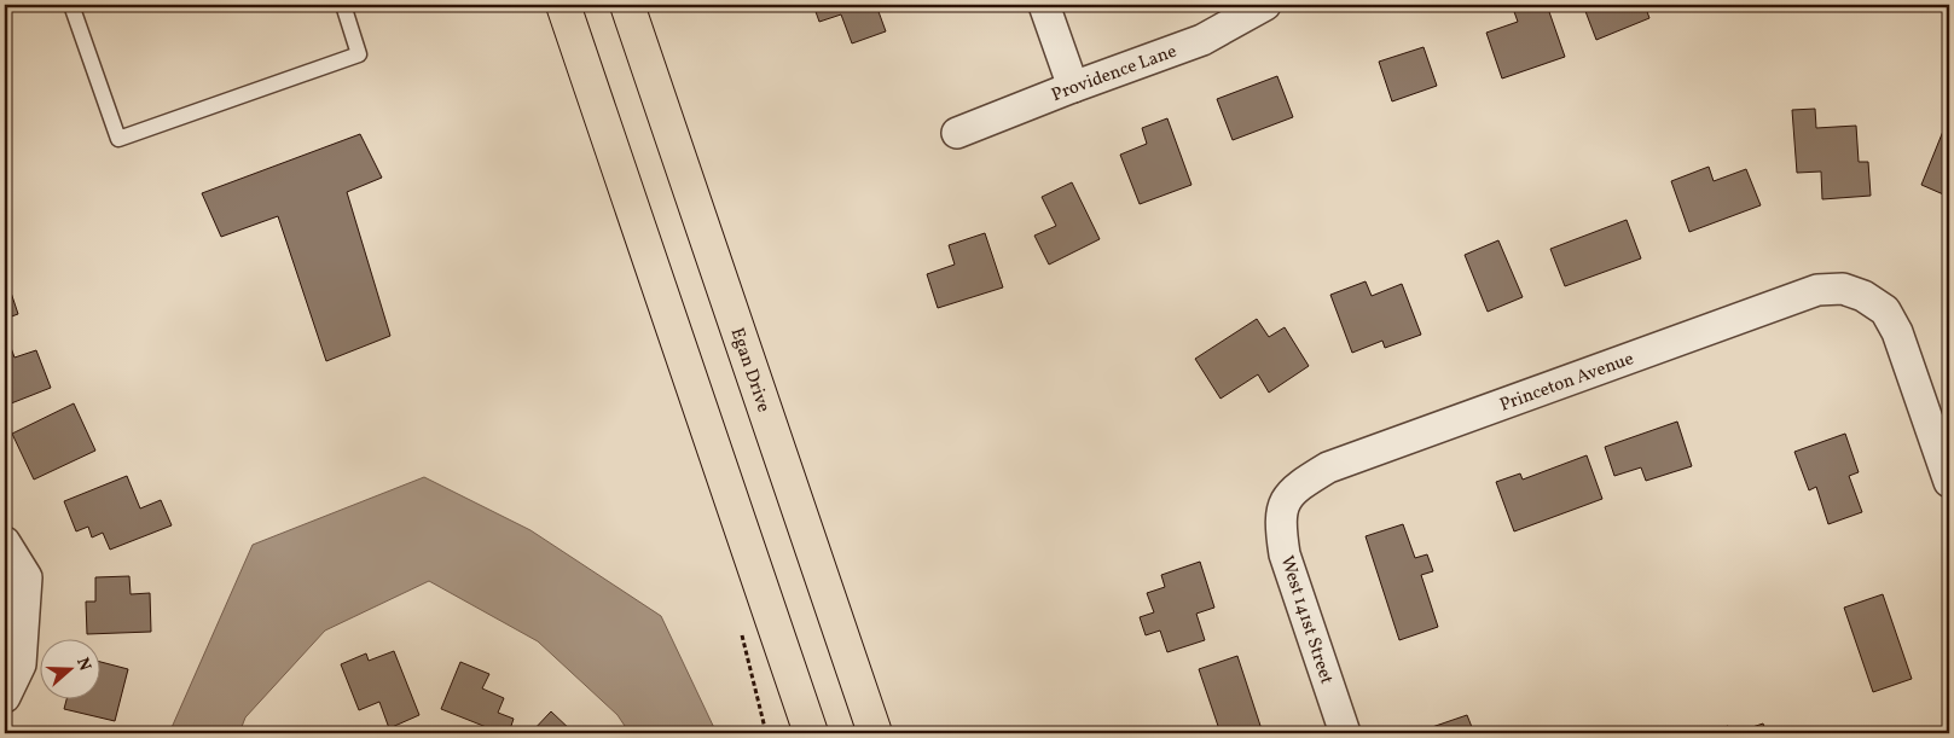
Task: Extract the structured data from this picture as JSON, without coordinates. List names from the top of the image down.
{
  "streets": {
    "highway": ["Egan Drive"],
    "street": ["Providence Lane", "Princeton Avenue", "West 141st Street"]
  },
  "crossings": [
    ["Princeton Avenue", "West 141st Street"]
  ],
  "north": "right"
}
